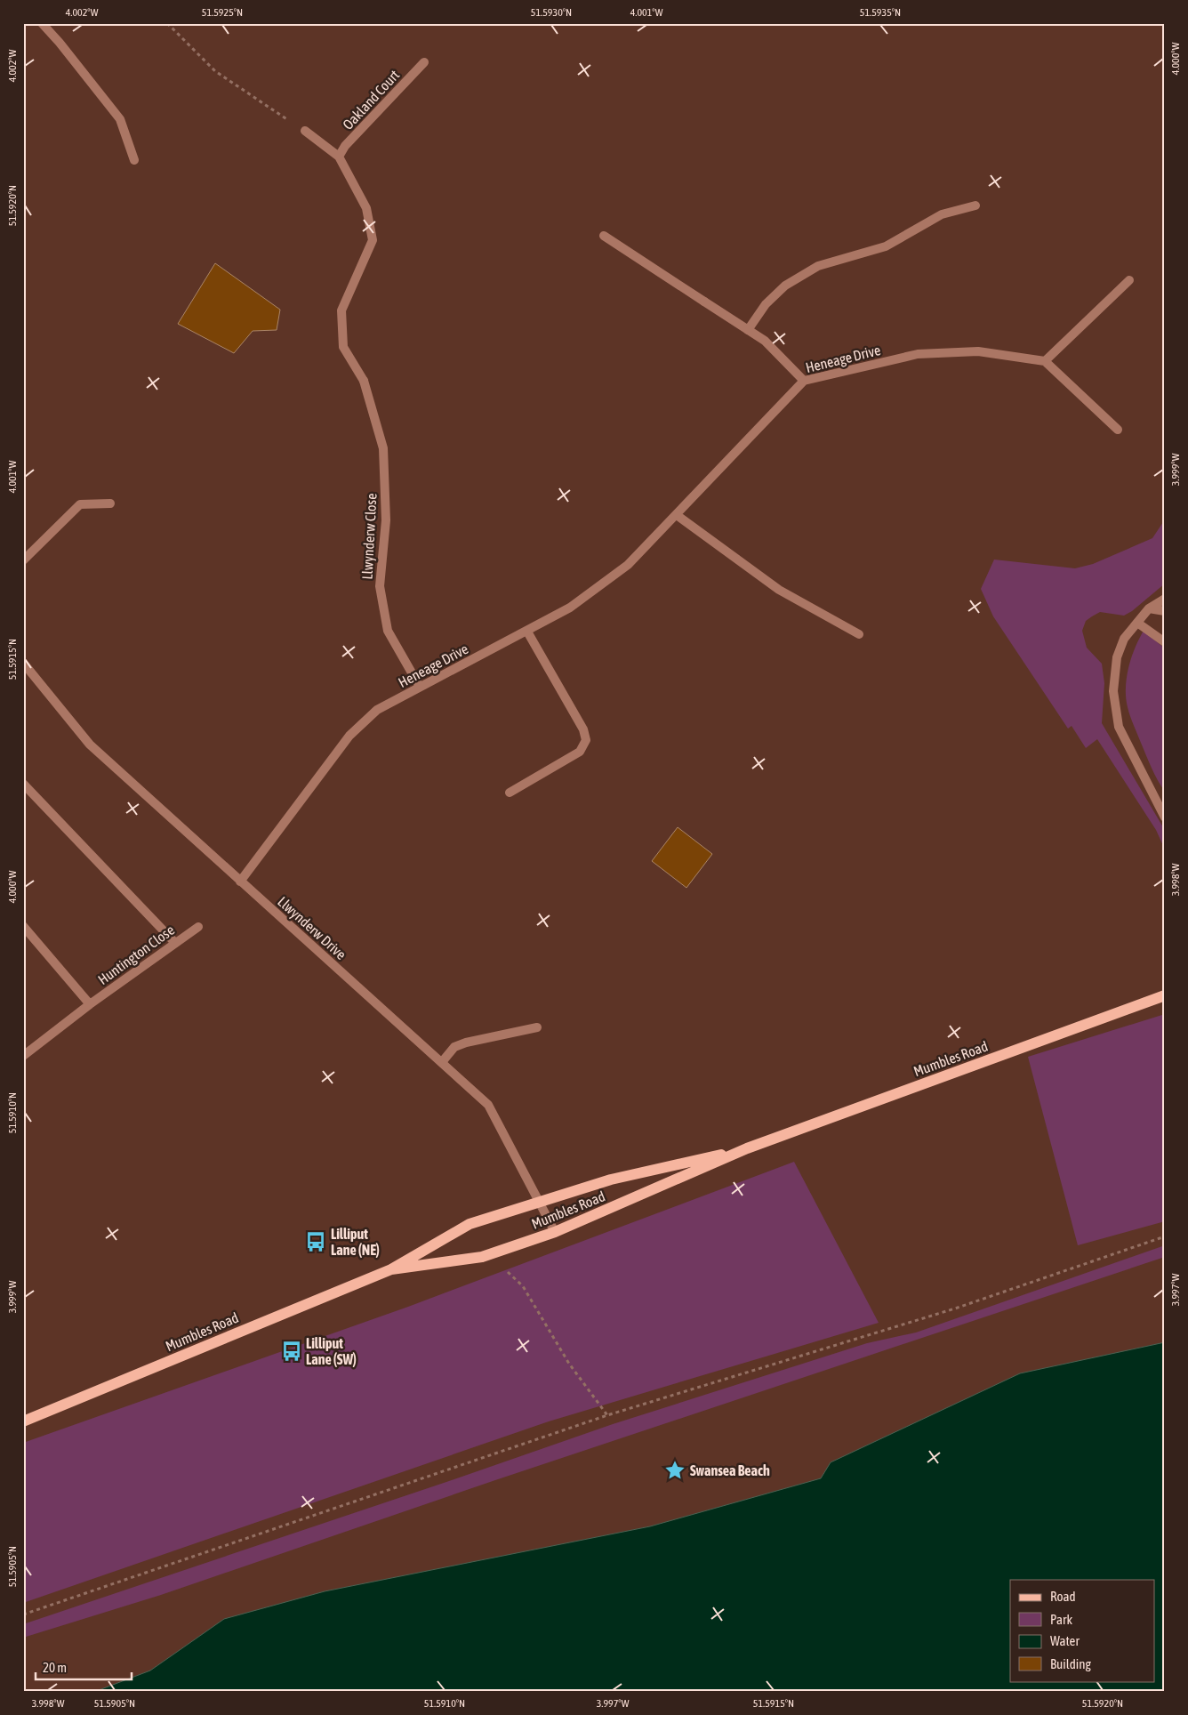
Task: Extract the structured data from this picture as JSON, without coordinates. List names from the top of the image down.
{
  "streets": {
    "main road": ["Mumbles Road"],
    "street": [
      "Oakland Court",
      "Heneage Drive",
      "Llwynderw Close",
      "Llwynderw Drive",
      "Huntington Close"
    ]
  },
  "crossings": [
    ["Oakland Court", "Llwynderw Close"],
    ["Heneage Drive", "Llwynderw Close"],
    ["Heneage Drive", "Llwynderw Drive"],
    ["Llwynderw Drive", "Mumbles Road"]
  ],
  "places": {
    "bus stop": ["Lilliput Lane (NE)", "Lilliput Lane (SW)"],
    "place": ["Swansea Beach"]
  },
  "legend": [
    "Road",
    "Park",
    "Water",
    "Building"
  ],
  "scale_bar": "20 m",
  "coordinates": [
    "4.002°W",
    "51.5925°N",
    "51.5930°N",
    "4.001°W",
    "51.5935°N",
    "4.000°W",
    "51.5920°N",
    "3.999°W",
    "51.5915°N",
    "3.998°W",
    "51.5910°N",
    "3.997°W",
    "51.5905°N"
  ]
}
